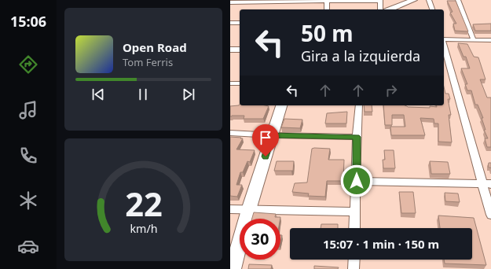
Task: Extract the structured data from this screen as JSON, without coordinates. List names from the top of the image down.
{
  "page": {
    "tabs": "15:06",
    "turn": ["50 m", "Gira a la izquierda"],
    "song": ["Open Road", "Tom Ferris"],
    "limit": "30",
    "trip": "15:07 · 1 min · 150 m",
    "gauge": ["22", "km/h"]
  }
}
